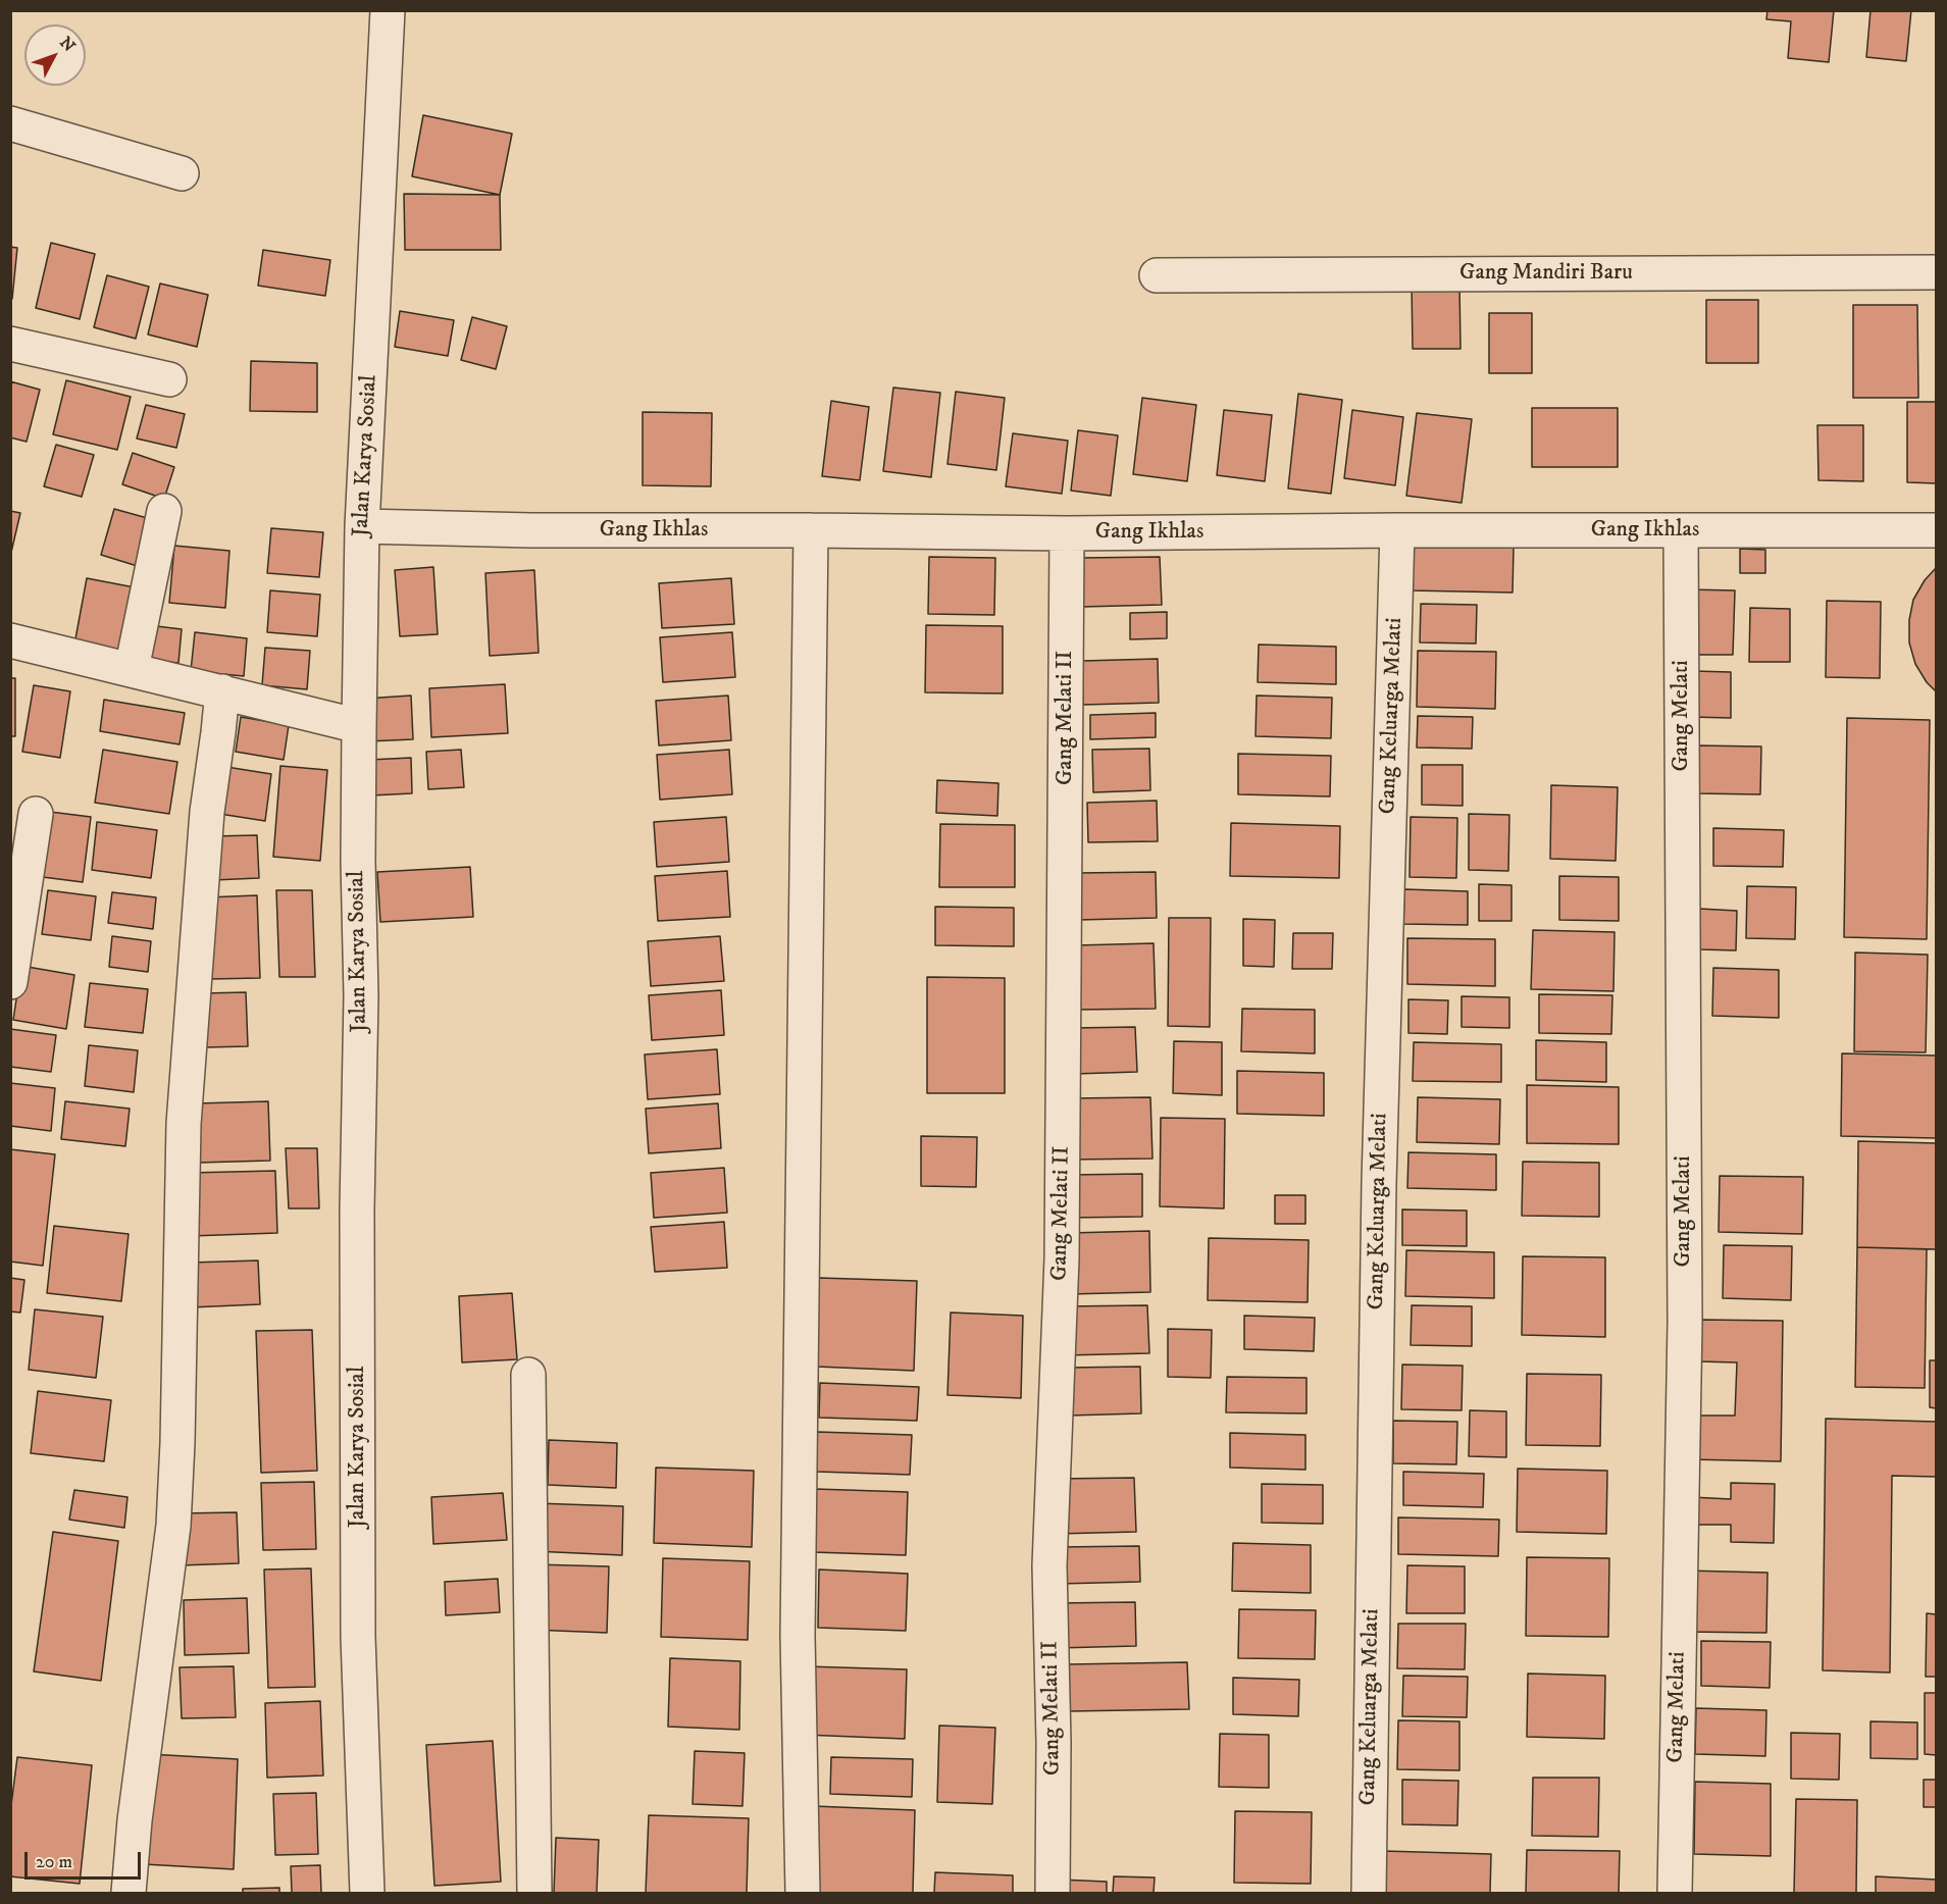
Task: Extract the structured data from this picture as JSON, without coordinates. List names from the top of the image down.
{
  "streets": {
    "street": [
      "Gang Mandiri Baru",
      "Jalan Karya Sosial",
      "Gang Ikhlas",
      "Gang Keluarga Melati",
      "Gang Melati",
      "Gang Melati II"
    ]
  },
  "crossings": [
    ["Jalan Karya Sosial", "Gang Ikhlas"],
    ["Gang Ikhlas", "Gang Keluarga Melati"],
    ["Gang Ikhlas", "Gang Melati"],
    ["Gang Ikhlas", "Gang Melati II"]
  ],
  "scale_bar": "20 m",
  "north": "top right"
}
